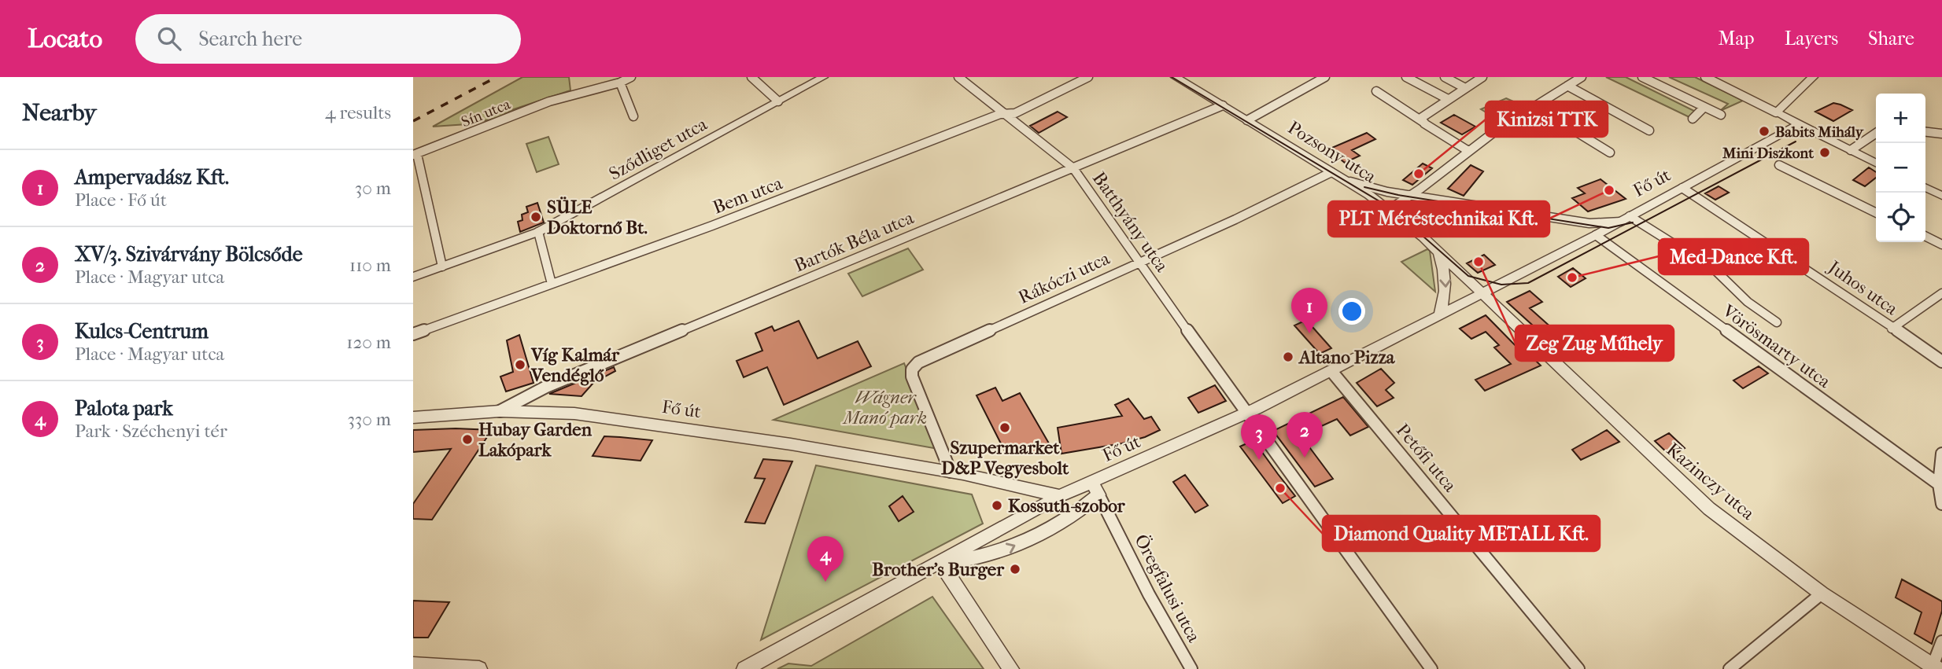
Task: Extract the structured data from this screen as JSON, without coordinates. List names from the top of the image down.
{
  "streets": {
    "street": [
      "Sín utca",
      "Sződliget utca",
      "Pozsony utca",
      "Fő út",
      "Bem utca",
      "Batthyány utca",
      "Bartók Béla utca",
      "Rákóczi utca",
      "Juhos utca",
      "Vörösmarty utca",
      "Petőfi utca",
      "Kazinczy utca",
      "Öregfalusi utca"
    ]
  },
  "crossings": [
    ["Pozsony utca", "Fő út"],
    ["Pozsony utca", "Bartók Béla utca"],
    ["Pozsony utca", "Rákóczi utca"],
    ["Pozsony utca", "Kazinczy utca"],
    ["Fő út", "Batthyány utca"],
    ["Fő út", "Bartók Béla utca"],
    ["Fő út", "Rákóczi utca"],
    ["Fő út", "Juhos utca"],
    ["Fő út", "Vörösmarty utca"],
    ["Fő út", "Petőfi utca"],
    ["Fő út", "Kazinczy utca"],
    ["Fő út", "Öregfalusi utca"],
    ["Bem utca", "Batthyány utca"],
    ["Batthyány utca", "Bartók Béla utca"],
    ["Batthyány utca", "Rákóczi utca"]
  ],
  "parks": ["Wágner Manó park"],
  "places": [
    "Babits Mihály",
    "Mini Diszkont",
    "Kinizsi TTK",
    "PLT Méréstechnikai Kft.",
    "SÜLE Doktornő Bt.",
    "Zeg Zug Műhely",
    "Med-Dance Kft.",
    "Altano Pizza",
    "Víg Kalmár Vendéglő",
    "Szupermarket D&P Vegyesbolt",
    "Hubay Garden Lakópark",
    "Diamond Quality METALL Kft.",
    "Kossuth-szobor",
    "Brother's Burger"
  ],
  "page": {
    "header": "Locato",
    "search": "Search here",
    "nav": ["Map", "Layers", "Share"],
    "heading": ["Nearby", "4 results"],
    "map_buttons": ["+", "−"],
    "list": [
      {
        "mark": "1",
        "name": "Ampervadász Kft.",
        "note": "Place · Fő út",
        "value": "30 m"
      },
      {
        "mark": "2",
        "name": "XV/3. Szivárvány Bölcsőde",
        "note": "Place · Magyar utca",
        "value": "110 m"
      },
      {
        "mark": "3",
        "name": "Kulcs-Centrum",
        "note": "Place · Magyar utca",
        "value": "120 m"
      },
      {
        "mark": "4",
        "name": "Palota park",
        "note": "Park · Széchenyi tér",
        "value": "330 m"
      }
    ],
    "pins": [
      "1",
      "2",
      "3",
      "4"
    ]
  }
}
